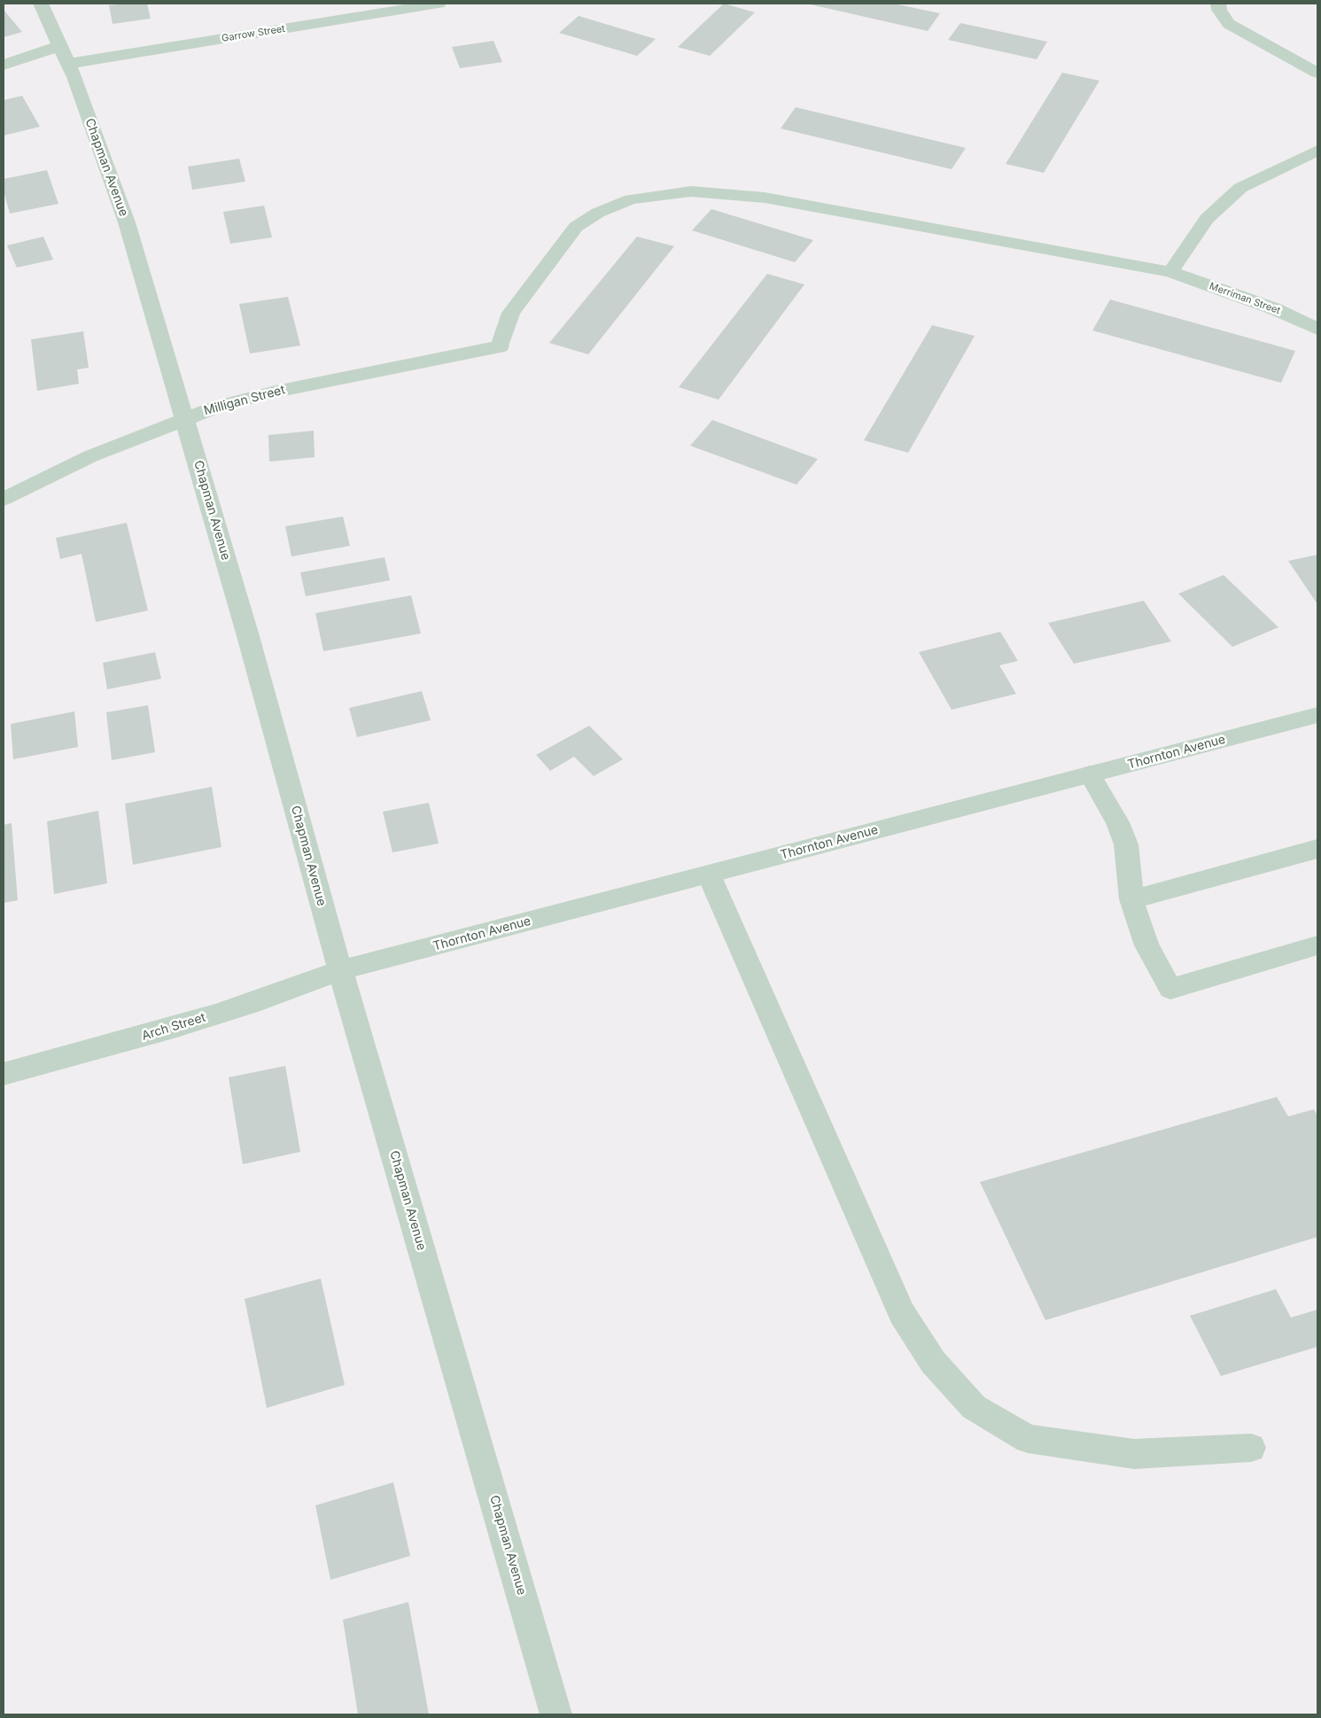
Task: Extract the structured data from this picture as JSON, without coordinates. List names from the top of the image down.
{
  "streets": {
    "street": [
      "Garrow Street",
      "Chapman Avenue",
      "Merriman Street",
      "Milligan Street",
      "Thornton Avenue",
      "Arch Street"
    ]
  },
  "crossings": [
    ["Garrow Street", "Chapman Avenue"],
    ["Chapman Avenue", "Milligan Street"],
    ["Chapman Avenue", "Thornton Avenue"],
    ["Chapman Avenue", "Arch Street"],
    ["Merriman Street", "Milligan Street"],
    ["Thornton Avenue", "Arch Street"]
  ]
}
